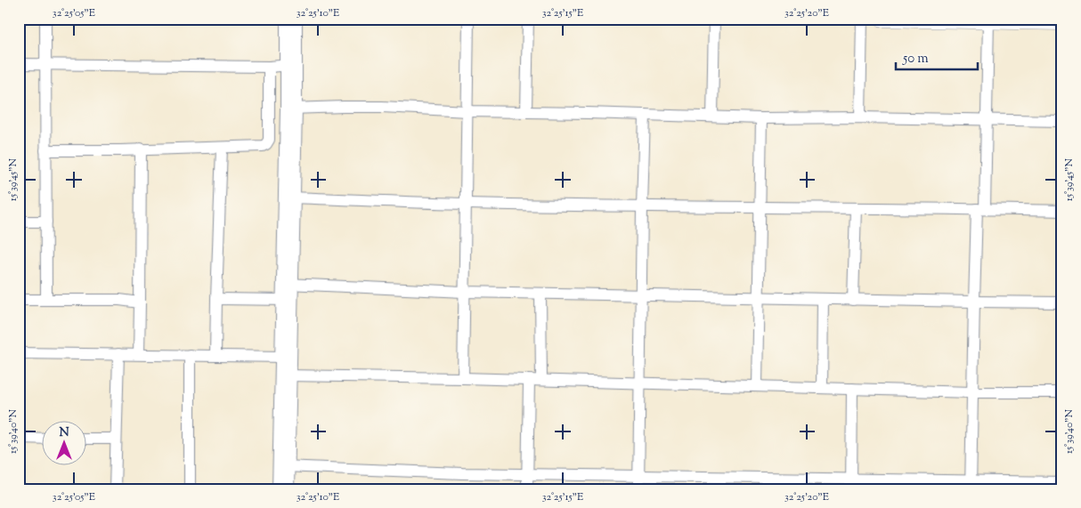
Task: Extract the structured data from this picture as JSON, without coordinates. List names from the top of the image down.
{
  "scale_bar": "50 m",
  "north": "top",
  "coordinates": [
    "32°25'05\"E",
    "32°25'10\"E",
    "32°25'15\"E",
    "32°25'20\"E",
    "15°39'45\"N",
    "15°39'40\"N"
  ]
}
